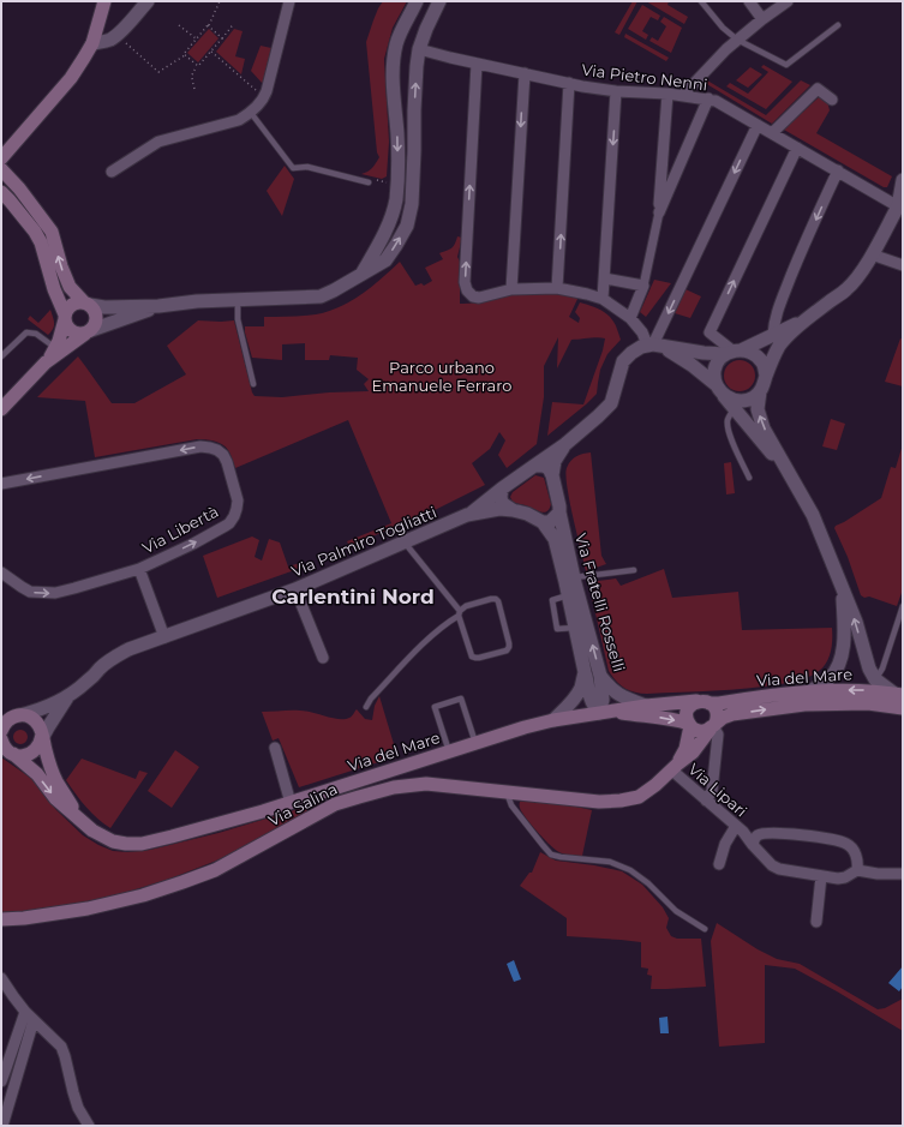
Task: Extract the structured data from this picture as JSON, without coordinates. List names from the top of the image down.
{
  "streets": {
    "main road": ["Via del Mare", "Via Salina"],
    "street": [
      "Via Pietro Nenni",
      "Via Libertà",
      "Via Palmiro Togliatti",
      "Via Fratelli Rosselli",
      "Via Lipari"
    ]
  },
  "crossings": [
    ["Via Fratelli Rosselli", "Via del Mare"],
    ["Via del Mare", "Via Salina"],
    ["Via Lipari", "Via Salina"]
  ],
  "districts": ["Carlentini Nord"],
  "parks": ["Parco urbano Emanuele Ferraro"]
}
